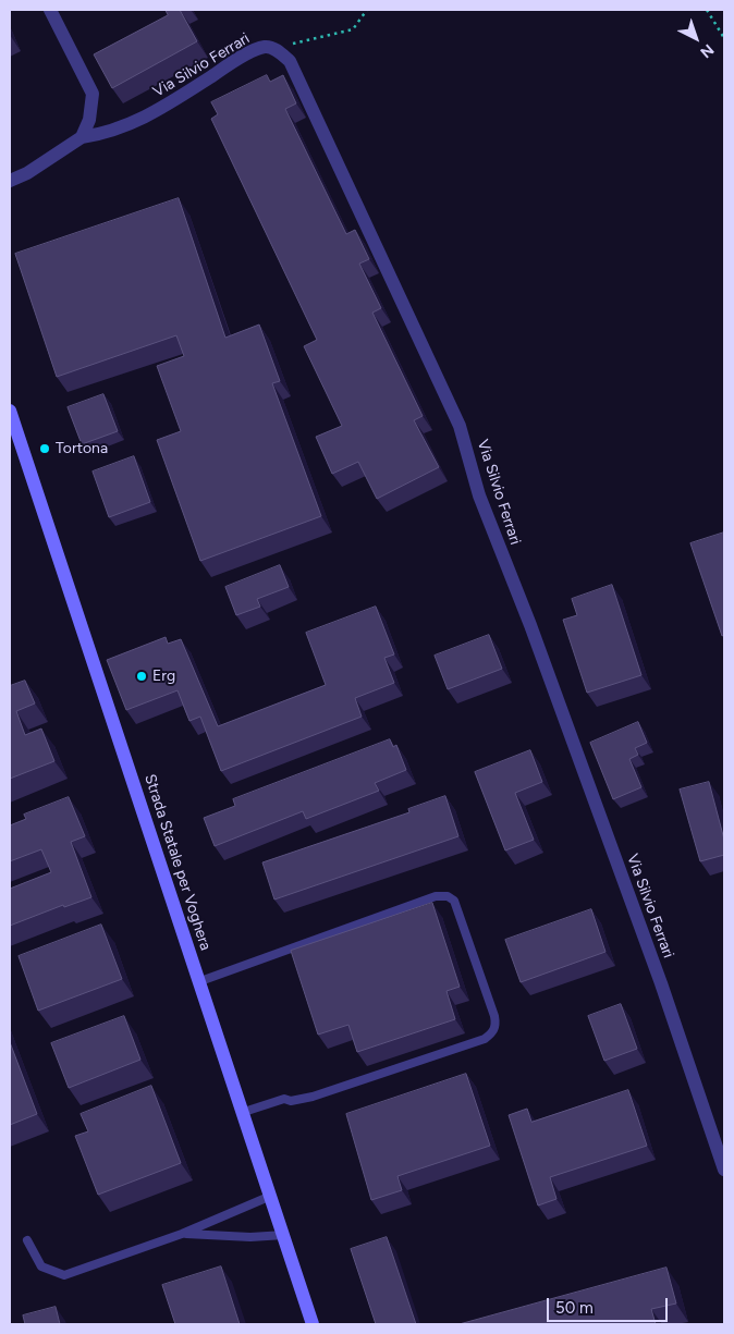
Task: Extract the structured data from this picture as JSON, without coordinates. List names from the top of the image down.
{
  "streets": {
    "main road": ["Strada Statale per Voghera"],
    "street": ["Via Silvio Ferrari"]
  },
  "places": ["Tortona", "Erg"],
  "scale_bar": "50 m",
  "north": "bottom right"
}
